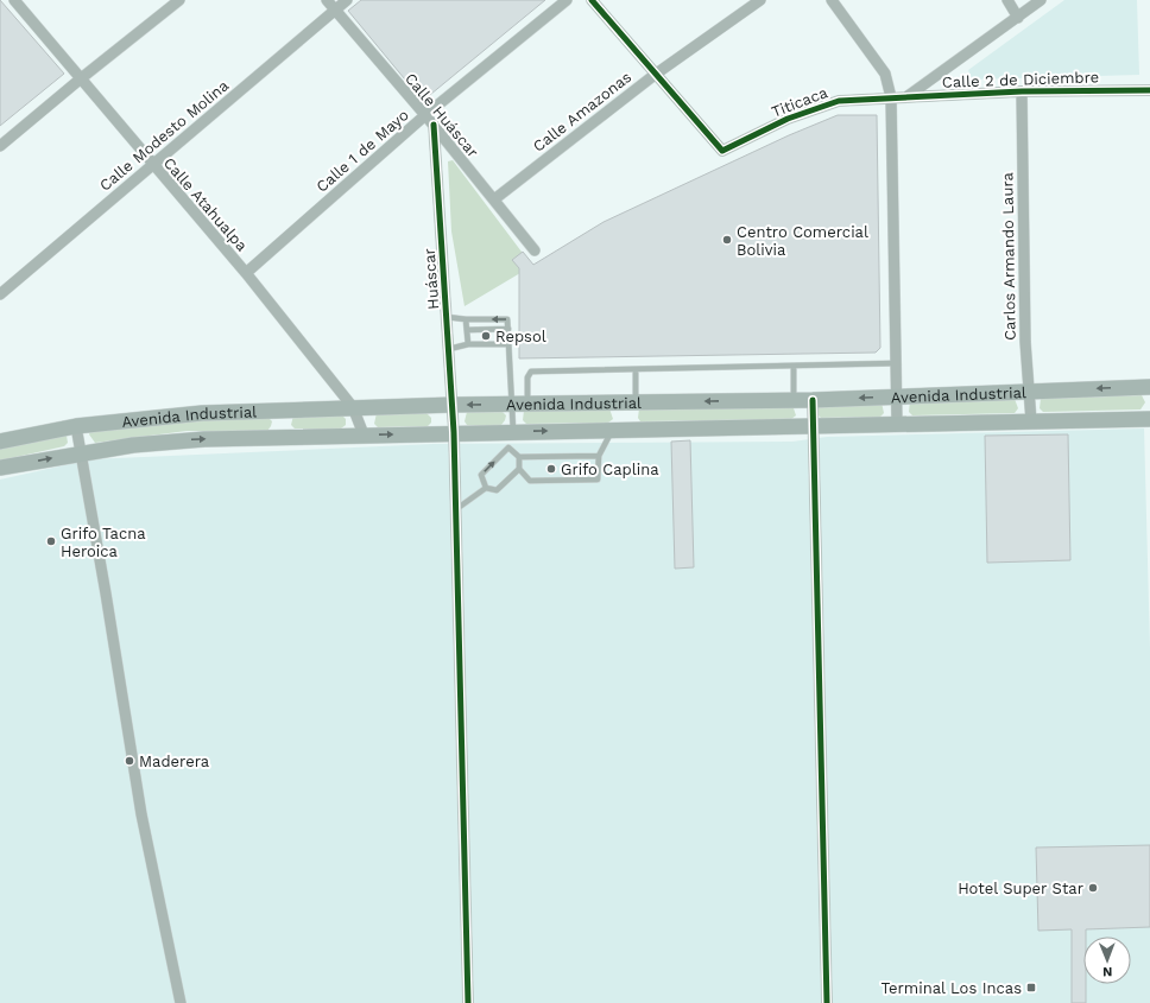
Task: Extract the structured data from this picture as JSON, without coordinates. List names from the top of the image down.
{
  "streets": {
    "main road": ["Avenida Industrial"],
    "street": [
      "Calle 2 de Diciembre",
      "Titicaca",
      "Calle Amazonas",
      "Calle Huáscar",
      "Calle Modesto Molina",
      "Calle 1 de Mayo",
      "Calle Atahualpa",
      "Carlos Armando Laura",
      "Huáscar"
    ]
  },
  "crossings": [
    ["Calle 2 de Diciembre", "Titicaca"],
    ["Calle 2 de Diciembre", "Carlos Armando Laura"],
    ["Titicaca", "Calle Amazonas"],
    ["Calle Amazonas", "Calle Huáscar"],
    ["Calle Huáscar", "Calle Modesto Molina"],
    ["Calle Huáscar", "Calle 1 de Mayo"],
    ["Calle Huáscar", "Huáscar"],
    ["Calle Modesto Molina", "Calle Atahualpa"],
    ["Calle 1 de Mayo", "Calle Atahualpa"],
    ["Calle Atahualpa", "Avenida Industrial"],
    ["Carlos Armando Laura", "Avenida Industrial"],
    ["Huáscar", "Avenida Industrial"]
  ],
  "places": {
    "other": [
      "Centro Comercial Bolivia",
      "Repsol",
      "Grifo Caplina",
      "Grifo Tacna Heroica",
      "Maderera",
      "Hotel Super Star"
    ],
    "transit": ["Terminal Los Incas"]
  },
  "north": "bottom"
}
